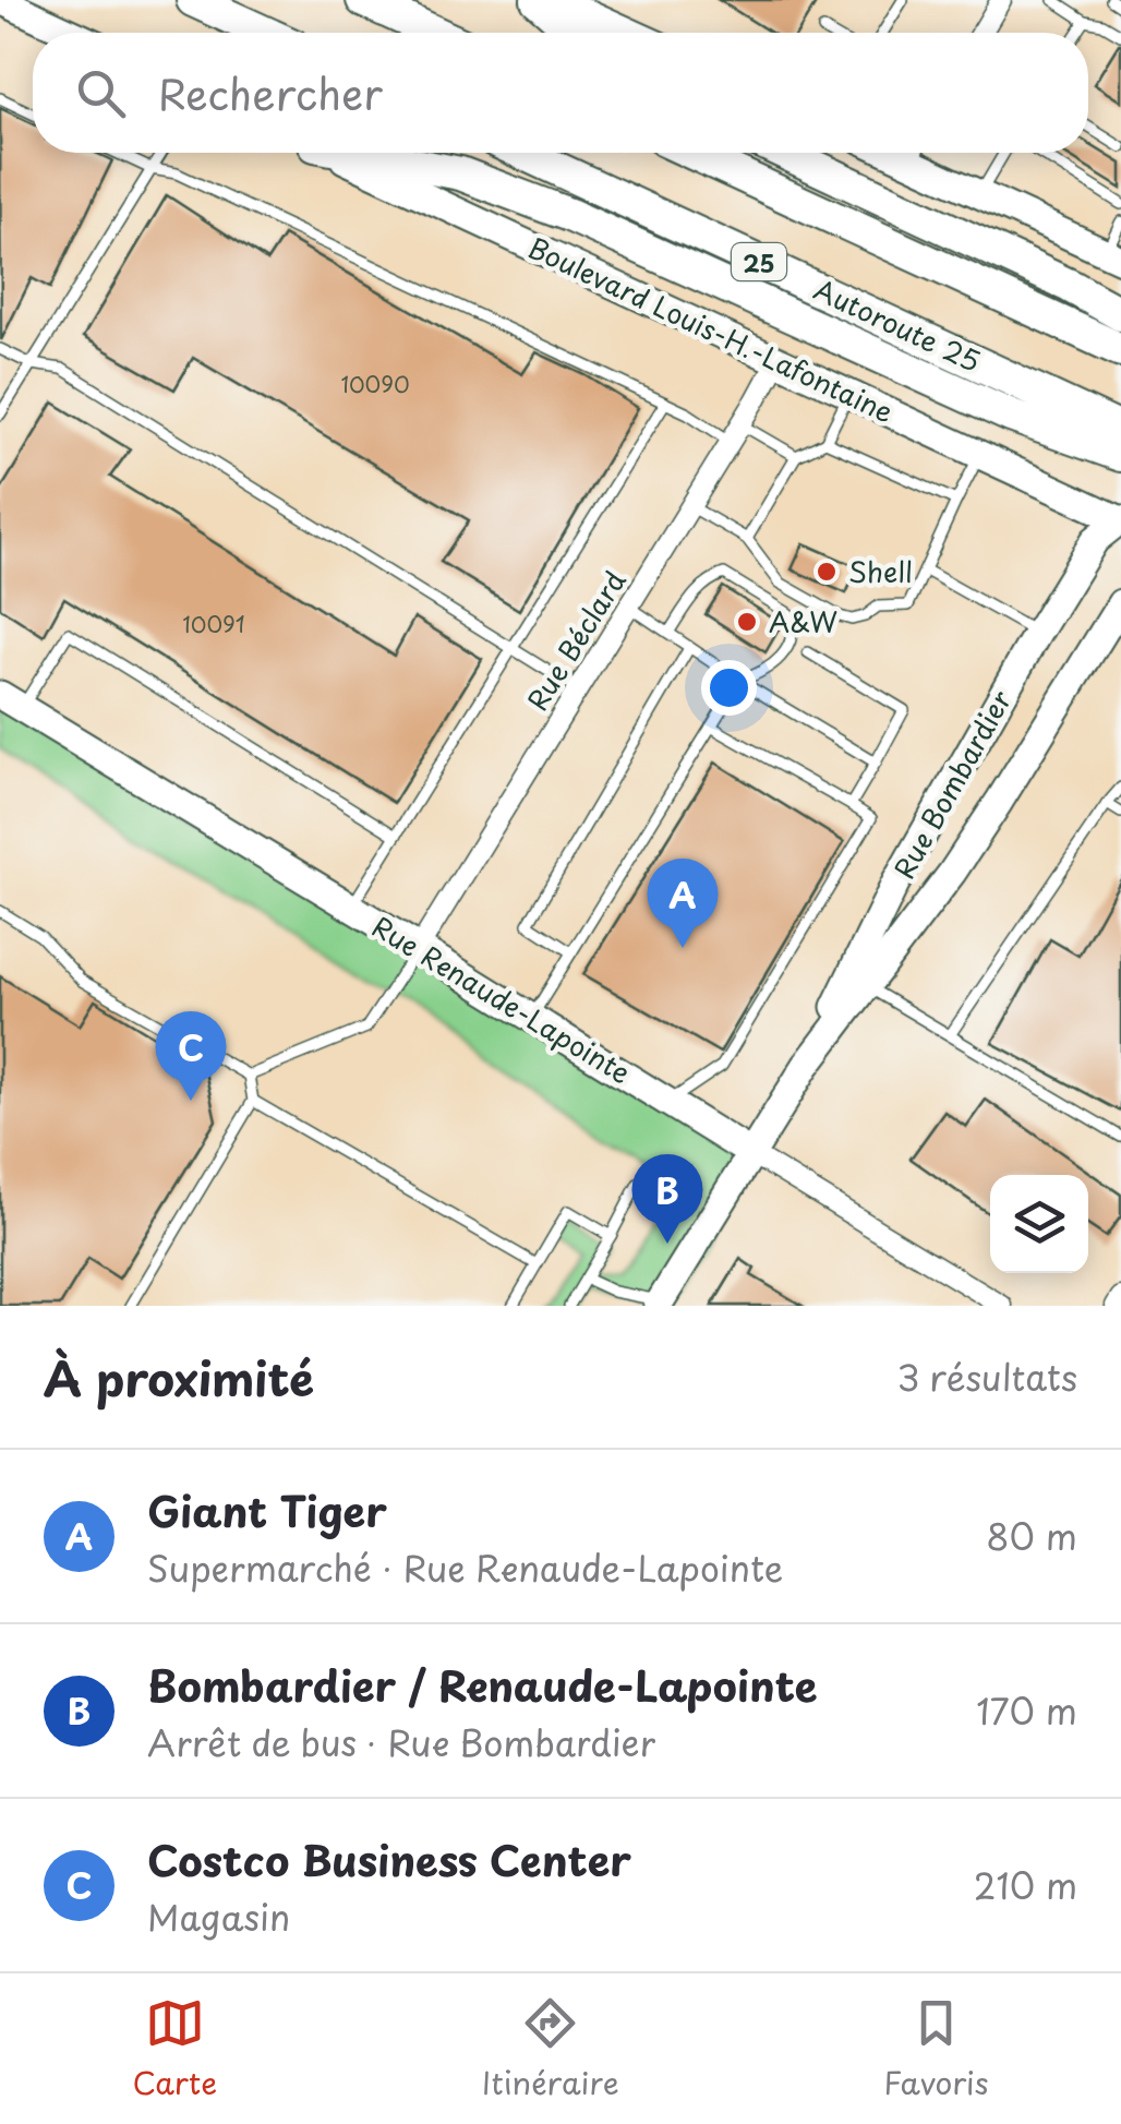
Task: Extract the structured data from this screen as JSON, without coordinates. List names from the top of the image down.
{
  "streets": {
    "highway": ["25", "Autoroute 25"],
    "street": [
      "Boulevard Louis-H.-Lafontaine",
      "Rue Béclard",
      "Rue Bombardier",
      "Rue Renaude-Lapointe"
    ]
  },
  "crossings": [
    ["Boulevard Louis-H.-Lafontaine", "Rue Béclard"],
    ["Boulevard Louis-H.-Lafontaine", "Rue Bombardier"],
    ["Rue Béclard", "Rue Renaude-Lapointe"],
    ["Rue Bombardier", "Rue Renaude-Lapointe"]
  ],
  "places": ["Shell", "A&W"],
  "house_numbers": ["10090", "10091"],
  "page": {
    "search": "Rechercher",
    "pins": ["A", "C", "B"],
    "heading": ["À proximité", "3 résultats"],
    "list": [
      {
        "mark": "A",
        "name": "Giant Tiger",
        "note": "Supermarché · Rue Renaude-Lapointe",
        "value": "80 m"
      },
      {
        "mark": "B",
        "name": "Bombardier / Renaude-Lapointe",
        "note": "Arrêt de bus · Rue Bombardier",
        "value": "170 m"
      },
      {
        "mark": "C",
        "name": "Costco Business Center",
        "note": "Magasin",
        "value": "210 m"
      }
    ],
    "nav": ["Carte", "Itinéraire", "Favoris"]
  }
}
